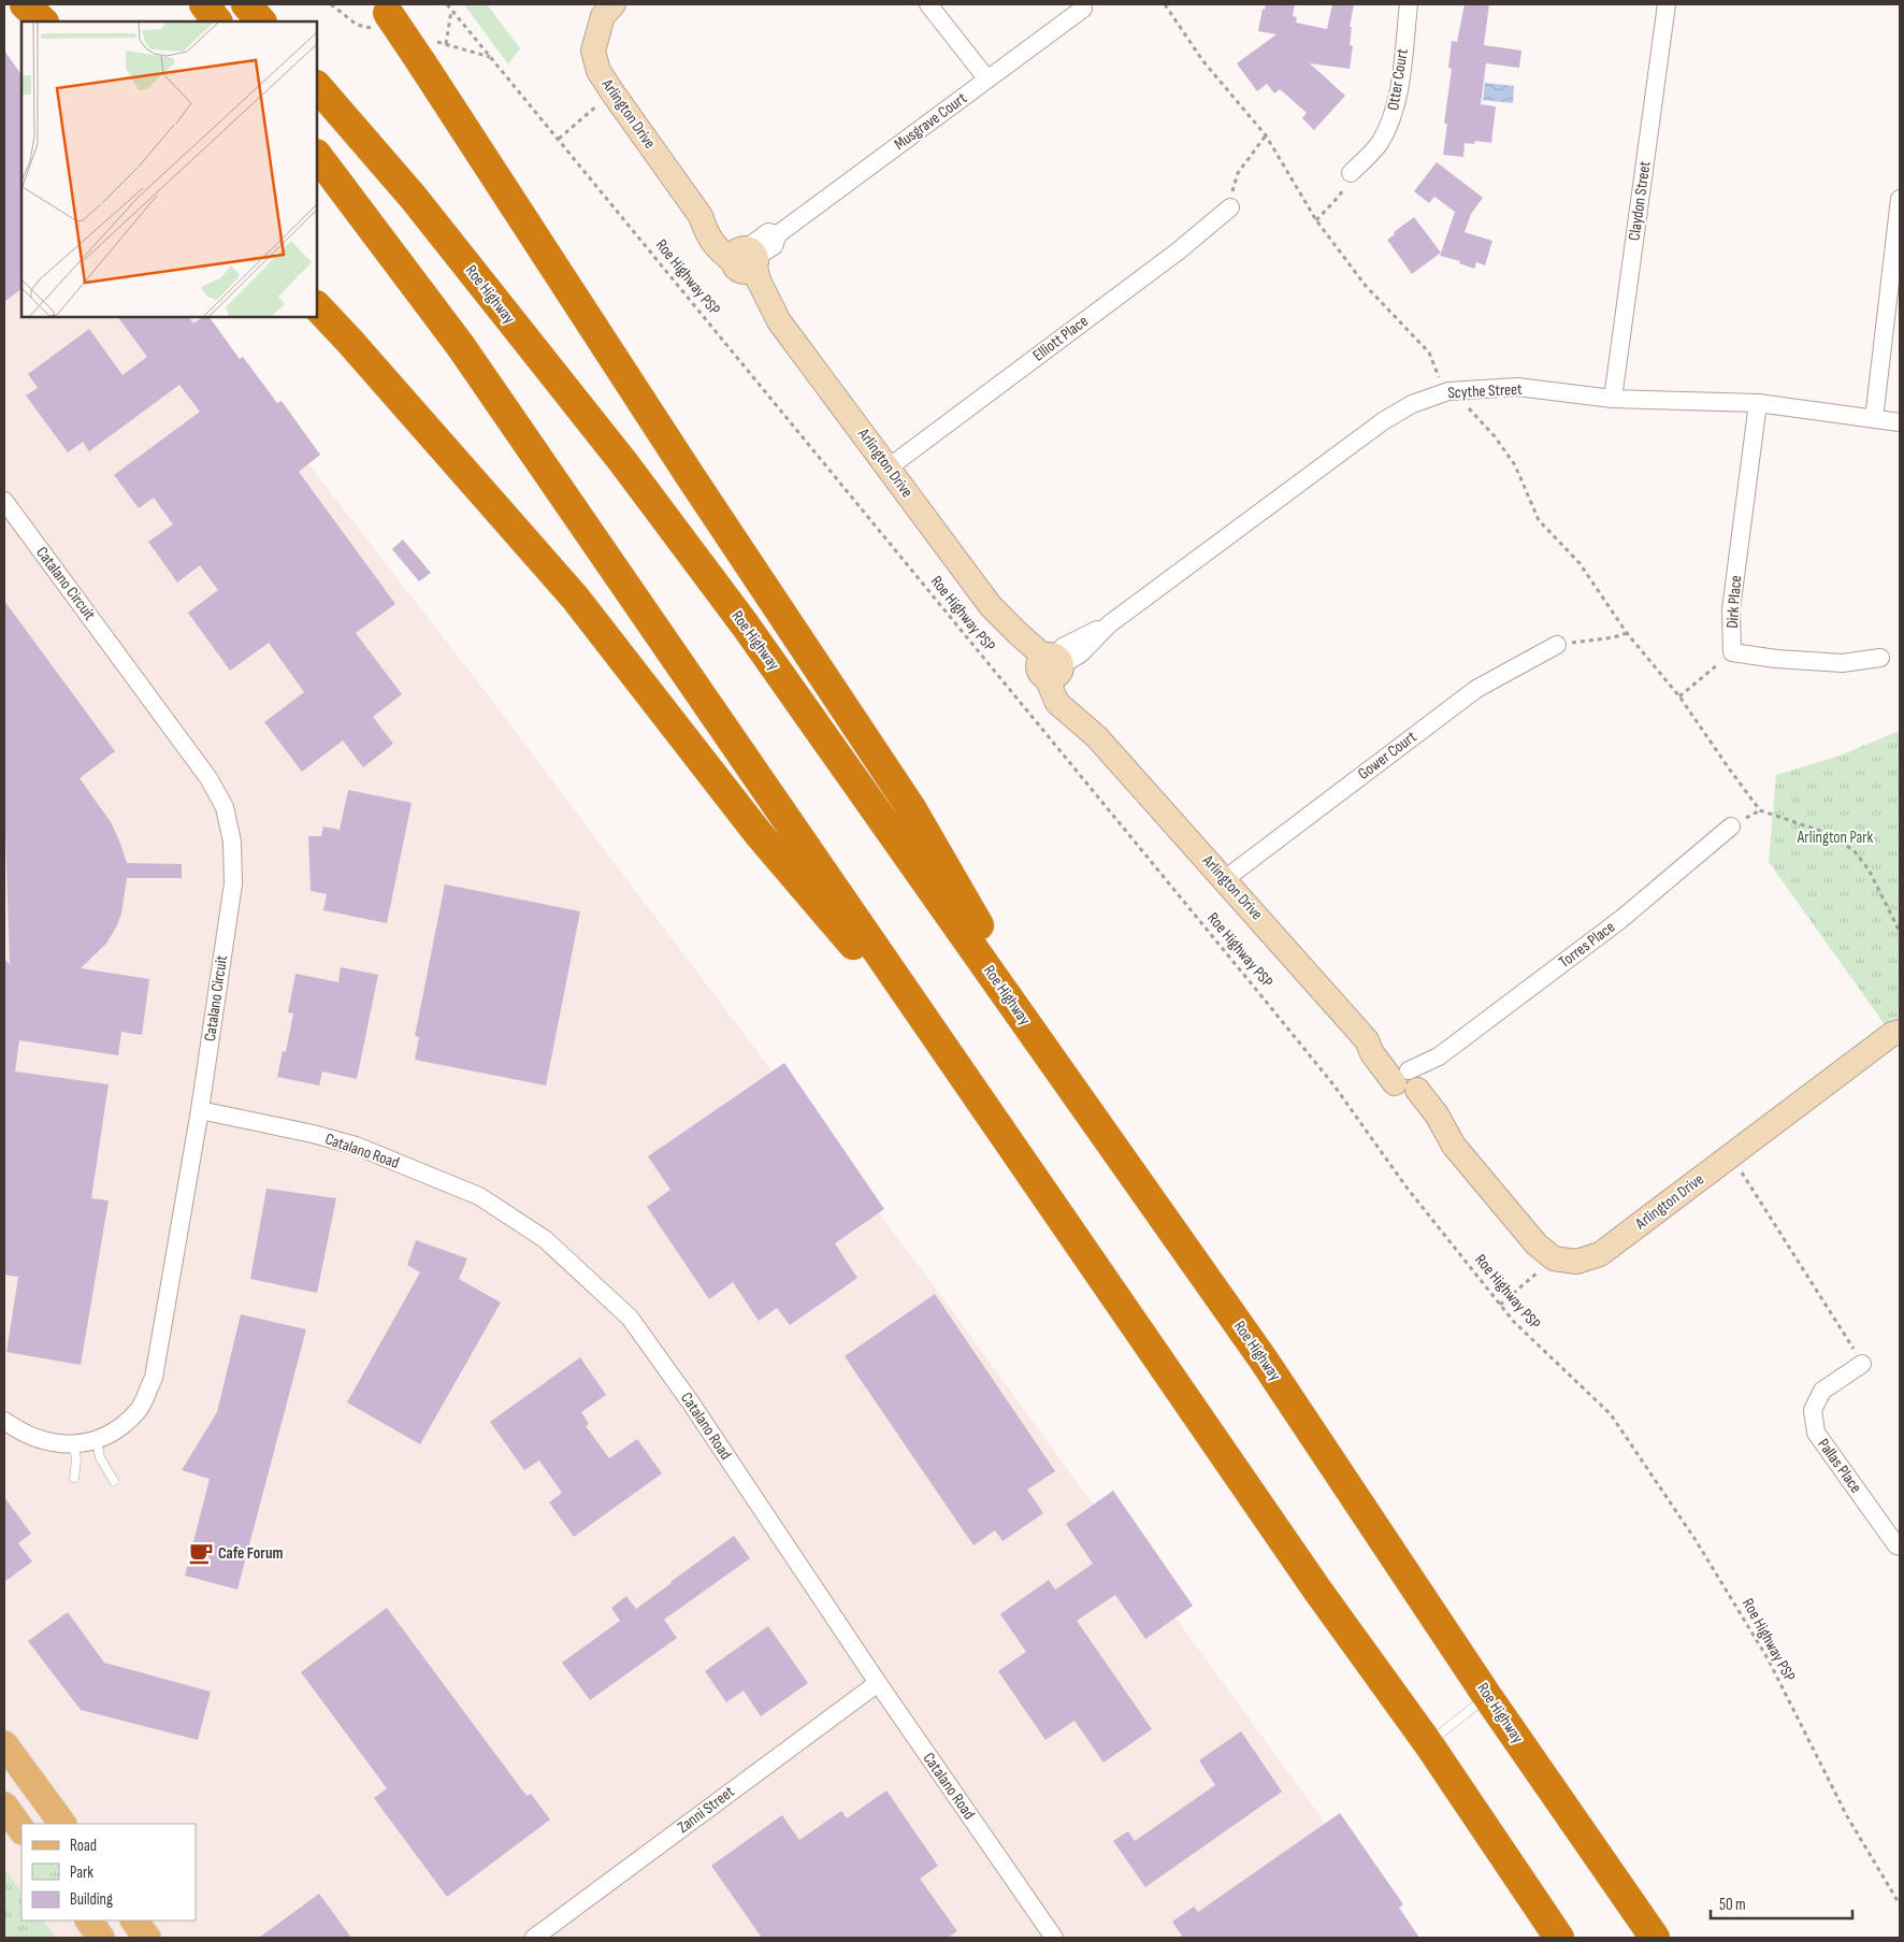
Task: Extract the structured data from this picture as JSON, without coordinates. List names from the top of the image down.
{
  "streets": {
    "highway": ["Roe Highway"],
    "street": [
      "Otter Court",
      "Arlington Drive",
      "Musgrave Court",
      "Claydon Street",
      "Elliott Place",
      "Scythe Street",
      "Catalano Circuit",
      "Dirk Place",
      "Gower Court",
      "Torres Place",
      "Catalano Road",
      "Pallas Place",
      "Zanni Street"
    ],
    "path": ["Roe Highway PSP"]
  },
  "crossings": [
    ["Arlington Drive", "Musgrave Court"],
    ["Arlington Drive", "Elliott Place"],
    ["Arlington Drive", "Scythe Street"],
    ["Arlington Drive", "Gower Court"],
    ["Arlington Drive", "Torres Place"],
    ["Claydon Street", "Scythe Street"],
    ["Scythe Street", "Dirk Place"],
    ["Catalano Circuit", "Catalano Road"],
    ["Catalano Road", "Zanni Street"]
  ],
  "parks": ["Arlington Park"],
  "places": {
    "cafe": ["Cafe Forum"]
  },
  "legend": ["Road", "Park", "Building"],
  "scale_bar": "50 m"
}
